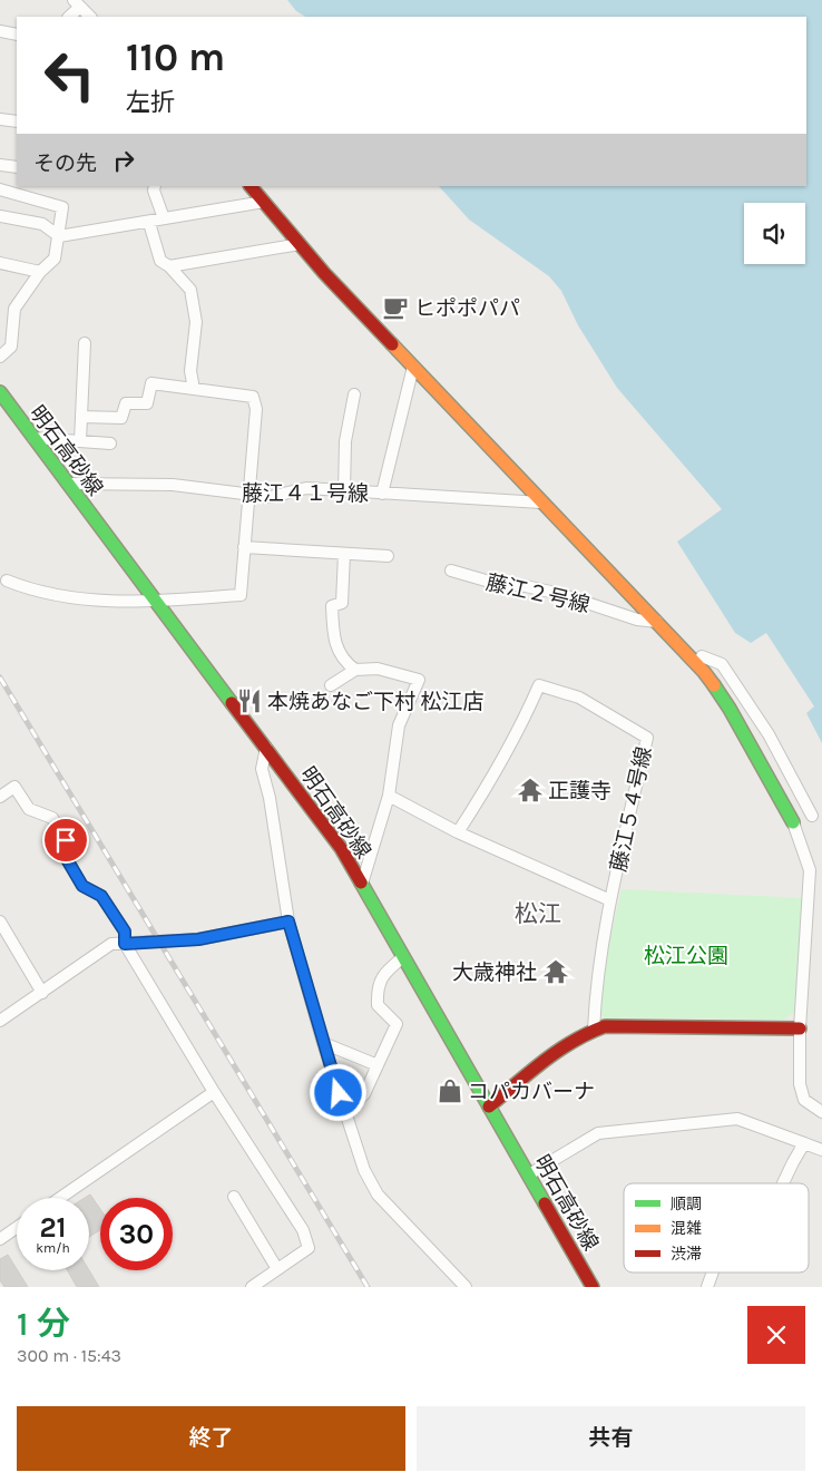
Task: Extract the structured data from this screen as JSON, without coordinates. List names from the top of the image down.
{
  "streets": {
    "main road": ["明石高砂線"],
    "street": ["藤江４１号線", "藤江２号線", "藤江５４号線"]
  },
  "crossings": [
    ["明石高砂線", "藤江４１号線"]
  ],
  "districts": ["松江"],
  "parks": ["松江公園"],
  "places": {
    "cafe": ["ヒポポパパ"],
    "restaurant": ["本焼あなご下村 松江店"],
    "temple": ["正護寺", "大歳神社"],
    "shop": ["コパカバーナ"]
  },
  "legend": ["順調", "混雑", "渋滞"],
  "page": {
    "turn": ["110 m", "左折"],
    "then": "その先",
    "speed": "21 km/h",
    "limit": "30",
    "heading": ["1 分", "300 m · 15:43"],
    "buttons": ["終了", "共有"]
  }
}
